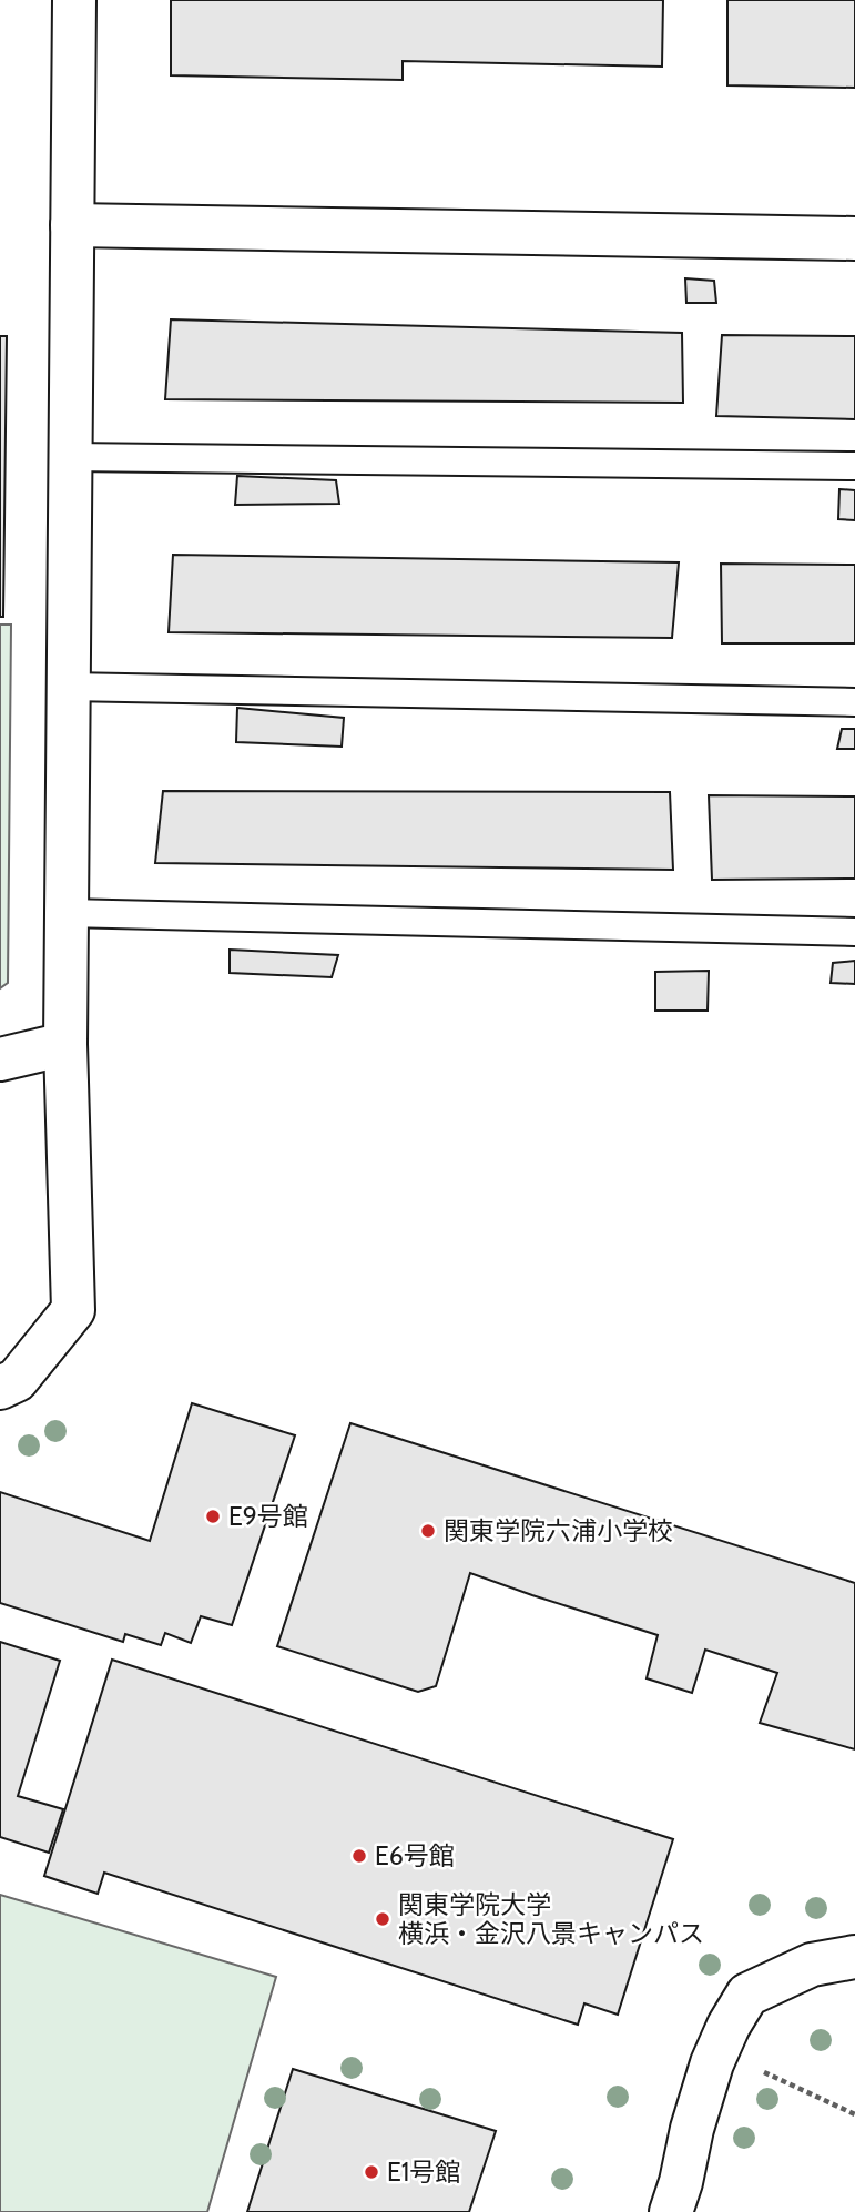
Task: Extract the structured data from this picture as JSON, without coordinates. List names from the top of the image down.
{
  "places": [
    "E9号館",
    "関東学院六浦小学校",
    "E6号館",
    "関東学院大学 横浜・金沢八景キャンパス",
    "E1号館"
  ]
}
